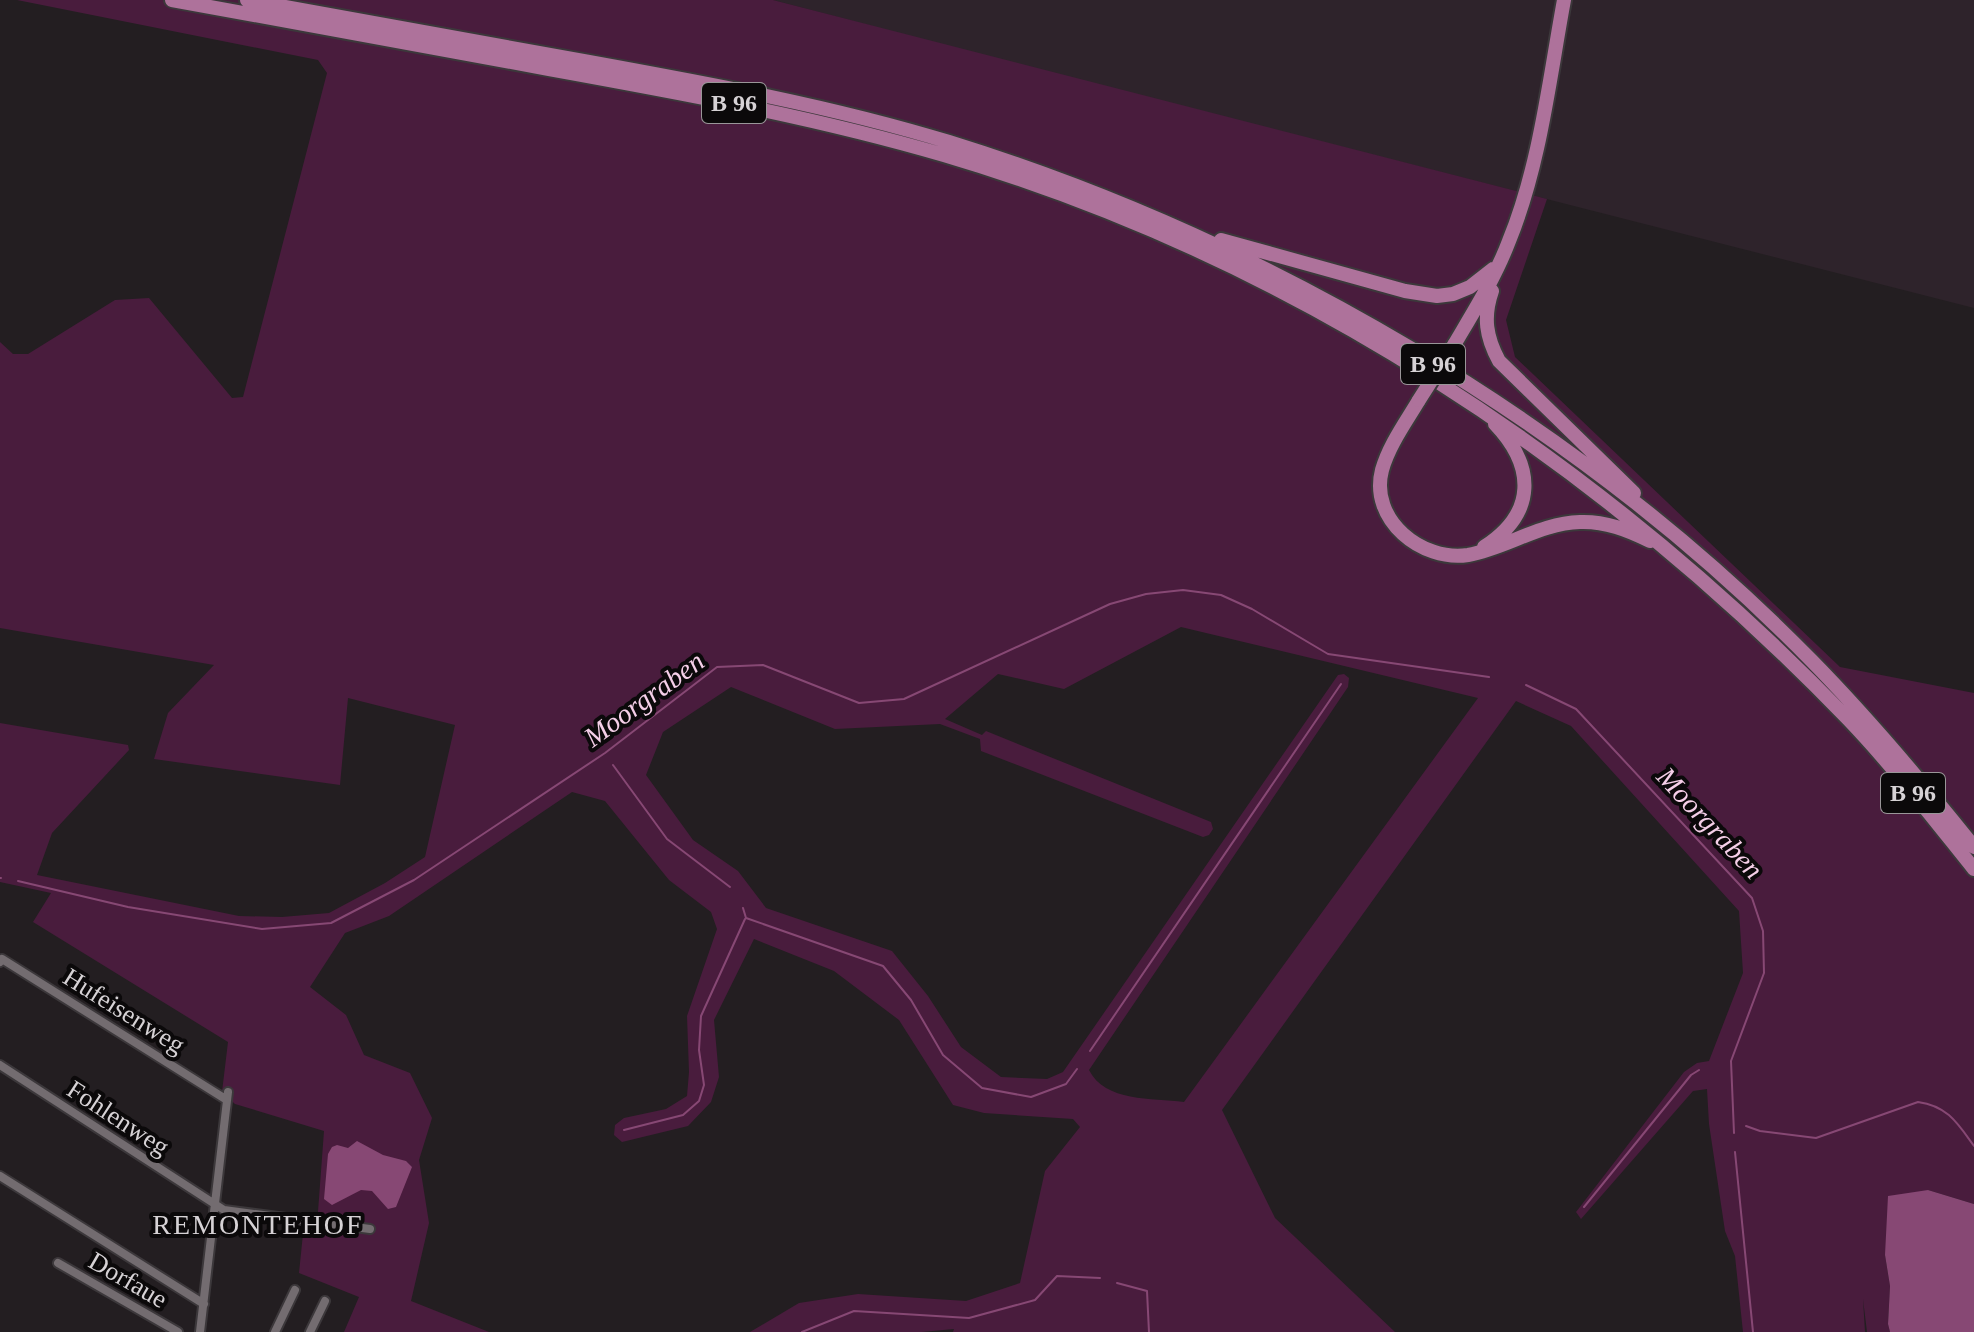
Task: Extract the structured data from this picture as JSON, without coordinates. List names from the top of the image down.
{
  "streets": {
    "highway": ["B 96"],
    "street": ["Hufeisenweg", "Fohlenweg", "Dorfaue"]
  },
  "crossings": [
    ["Hufeisenweg", "Fohlenweg"]
  ],
  "districts": ["REMONTEHOF"],
  "water": ["Moorgraben"]
}
